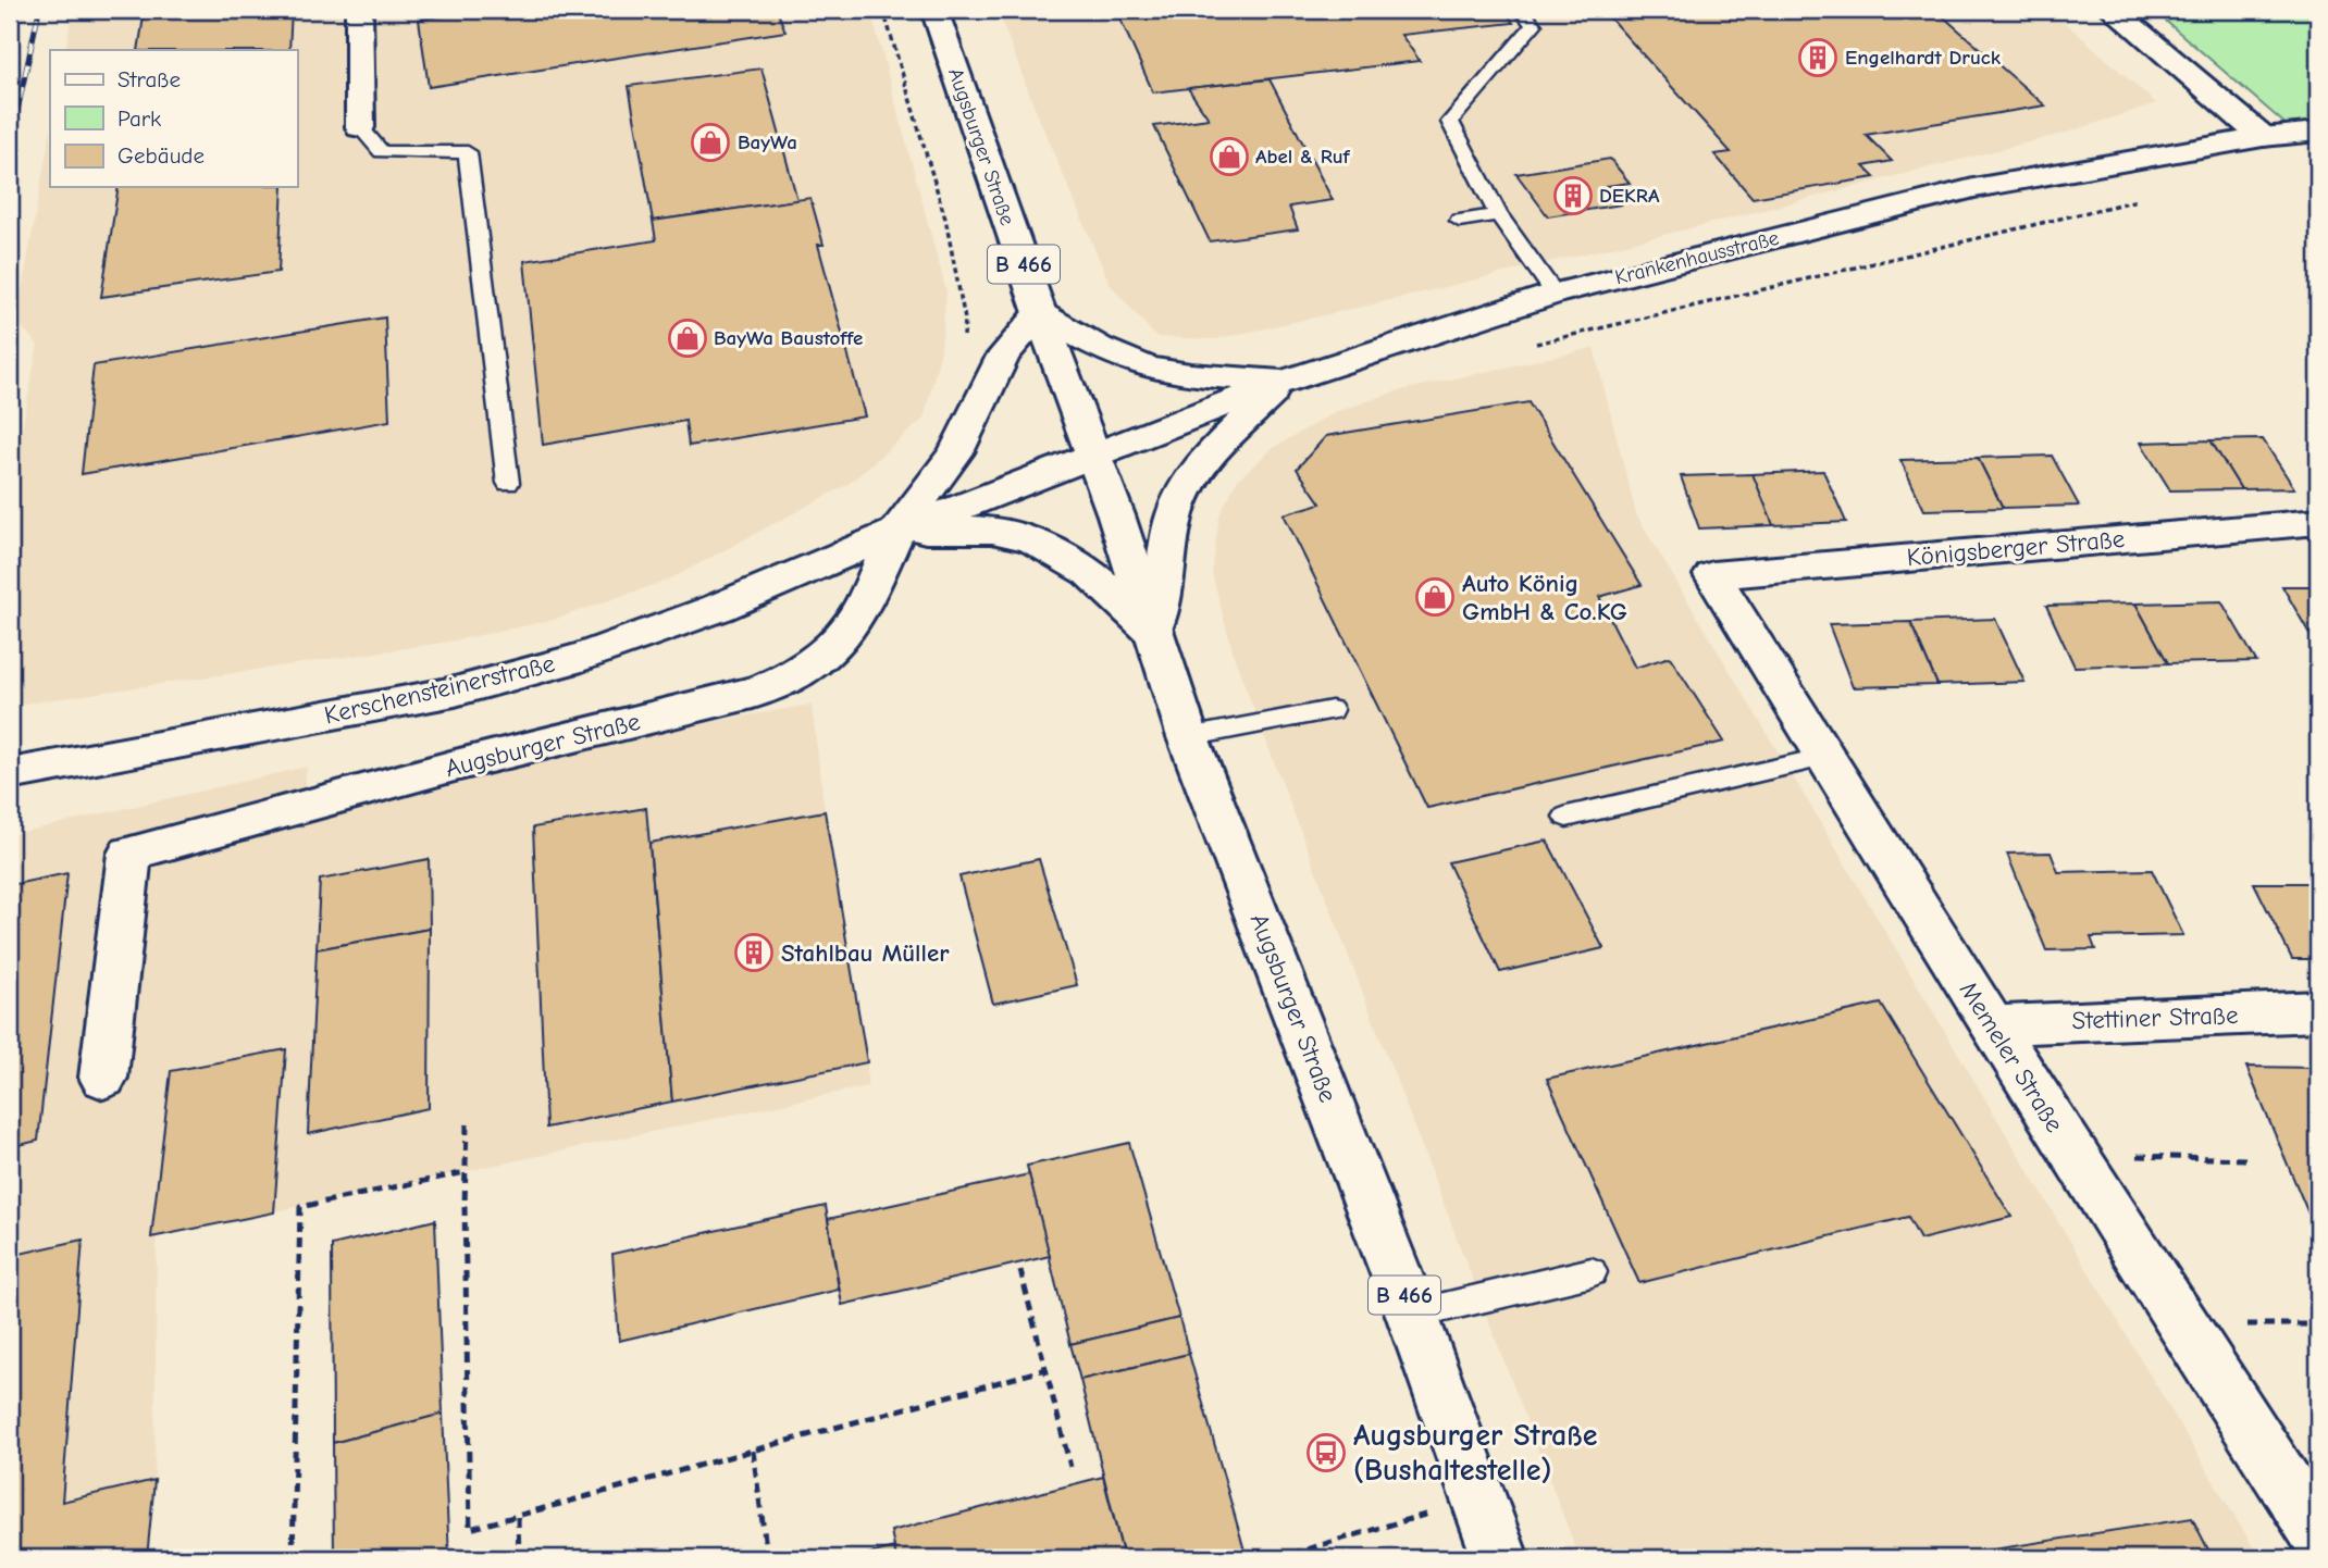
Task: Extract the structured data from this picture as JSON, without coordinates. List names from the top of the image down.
{
  "streets": {
    "street": [
      "Augsburger Straße",
      "Krankenhausstraße",
      "B 466",
      "Königsberger Straße",
      "Kerschensteinerstraße",
      "Stettiner Straße",
      "Memeler Straße"
    ]
  },
  "crossings": [
    ["Augsburger Straße", "Krankenhausstraße"],
    ["Augsburger Straße", "Kerschensteinerstraße"],
    ["Königsberger Straße", "Memeler Straße"],
    ["Stettiner Straße", "Memeler Straße"]
  ],
  "places": {
    "building": ["Engelhardt Druck", "DEKRA", "Stahlbau Müller"],
    "shop": [
      "BayWa",
      "Abel & Ruf",
      "BayWa Baustoffe",
      "Auto König GmbH & Co.KG"
    ],
    "bus stop": ["Augsburger Straße (Bushaltestelle)"]
  },
  "legend": ["Straße", "Park", "Gebäude"]
}
